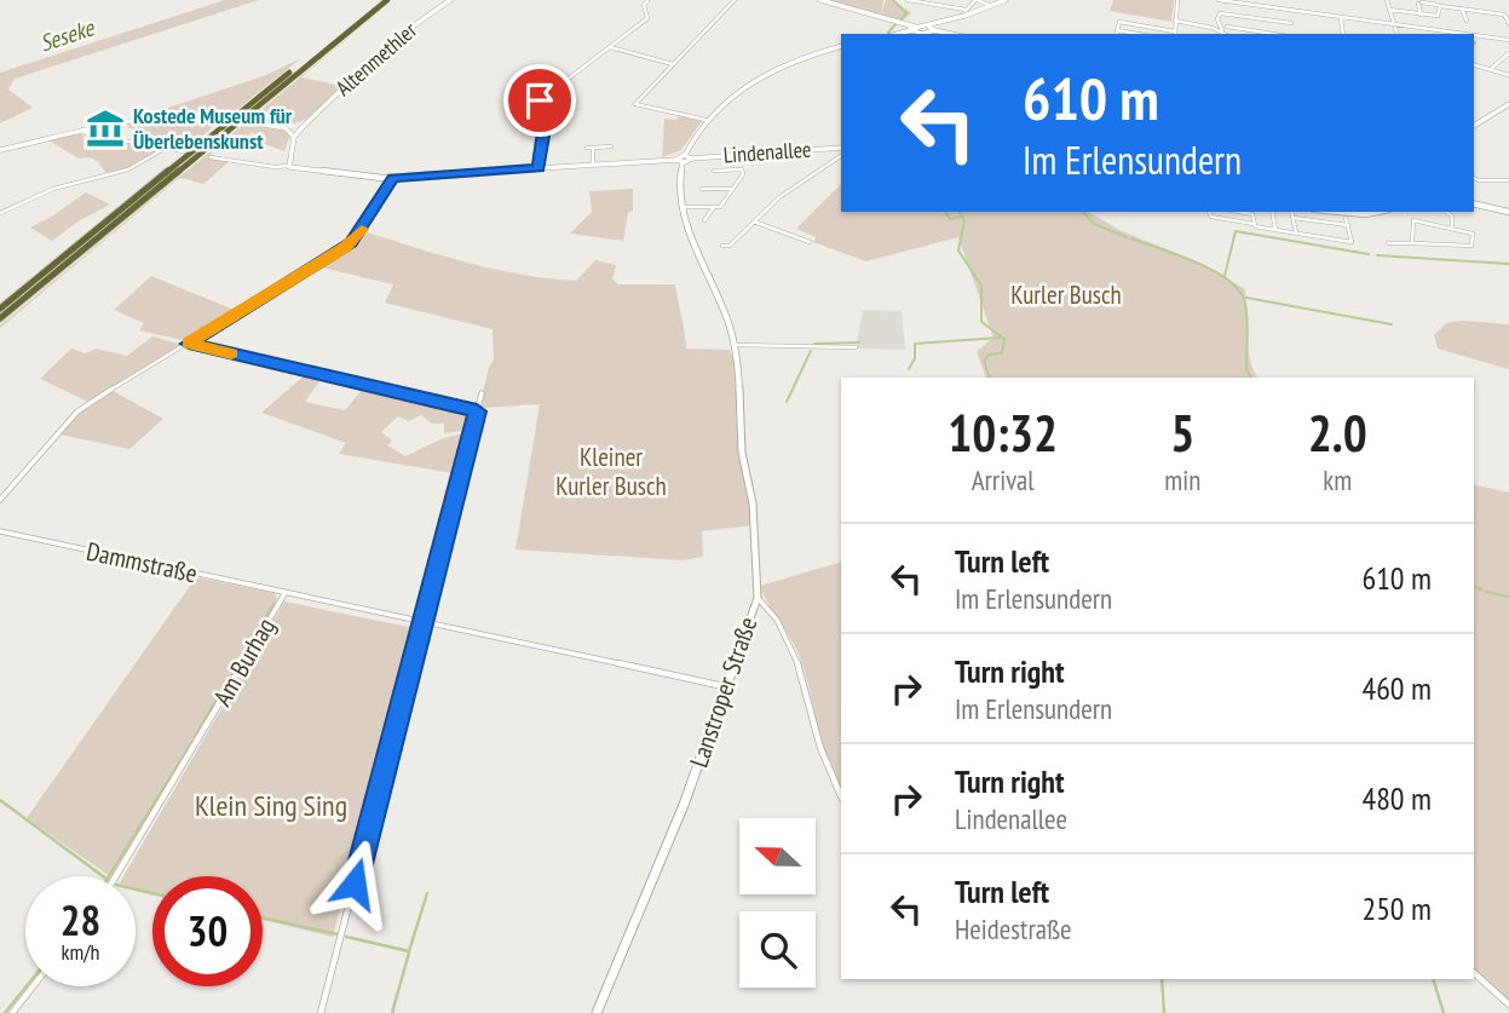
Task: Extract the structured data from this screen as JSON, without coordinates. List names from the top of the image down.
{
  "streets": {
    "main road": ["Lindenallee", "Lanstroper Straße"],
    "street": ["Altenmethler", "Dammstraße", "Am Burhag"]
  },
  "crossings": [
    ["Dammstraße", "Am Burhag"],
    ["Am Burhag", "Lanstroper Straße"]
  ],
  "water": ["Seseke"],
  "parks": ["Kurler Busch", "Kleiner Kurler Busch", "Klein Sing Sing"],
  "places": {
    "museum": ["Kostede Museum für Überlebenskunst"]
  },
  "north": "left",
  "page": {
    "turn": ["610 m", "Im Erlensundern"],
    "eta": [
      "10:32",
      "Arrival",
      "5",
      "min",
      "2.0",
      "km"
    ],
    "list": [
      {
        "name": "Turn left",
        "note": "Im Erlensundern",
        "value": "610 m"
      },
      {
        "name": "Turn right",
        "note": "Im Erlensundern",
        "value": "460 m"
      },
      {
        "name": "Turn right",
        "note": "Lindenallee",
        "value": "480 m"
      },
      {
        "name": "Turn left",
        "note": "Heidestraße",
        "value": "250 m"
      }
    ],
    "speed": "28 km/h",
    "limit": "30"
  }
}
